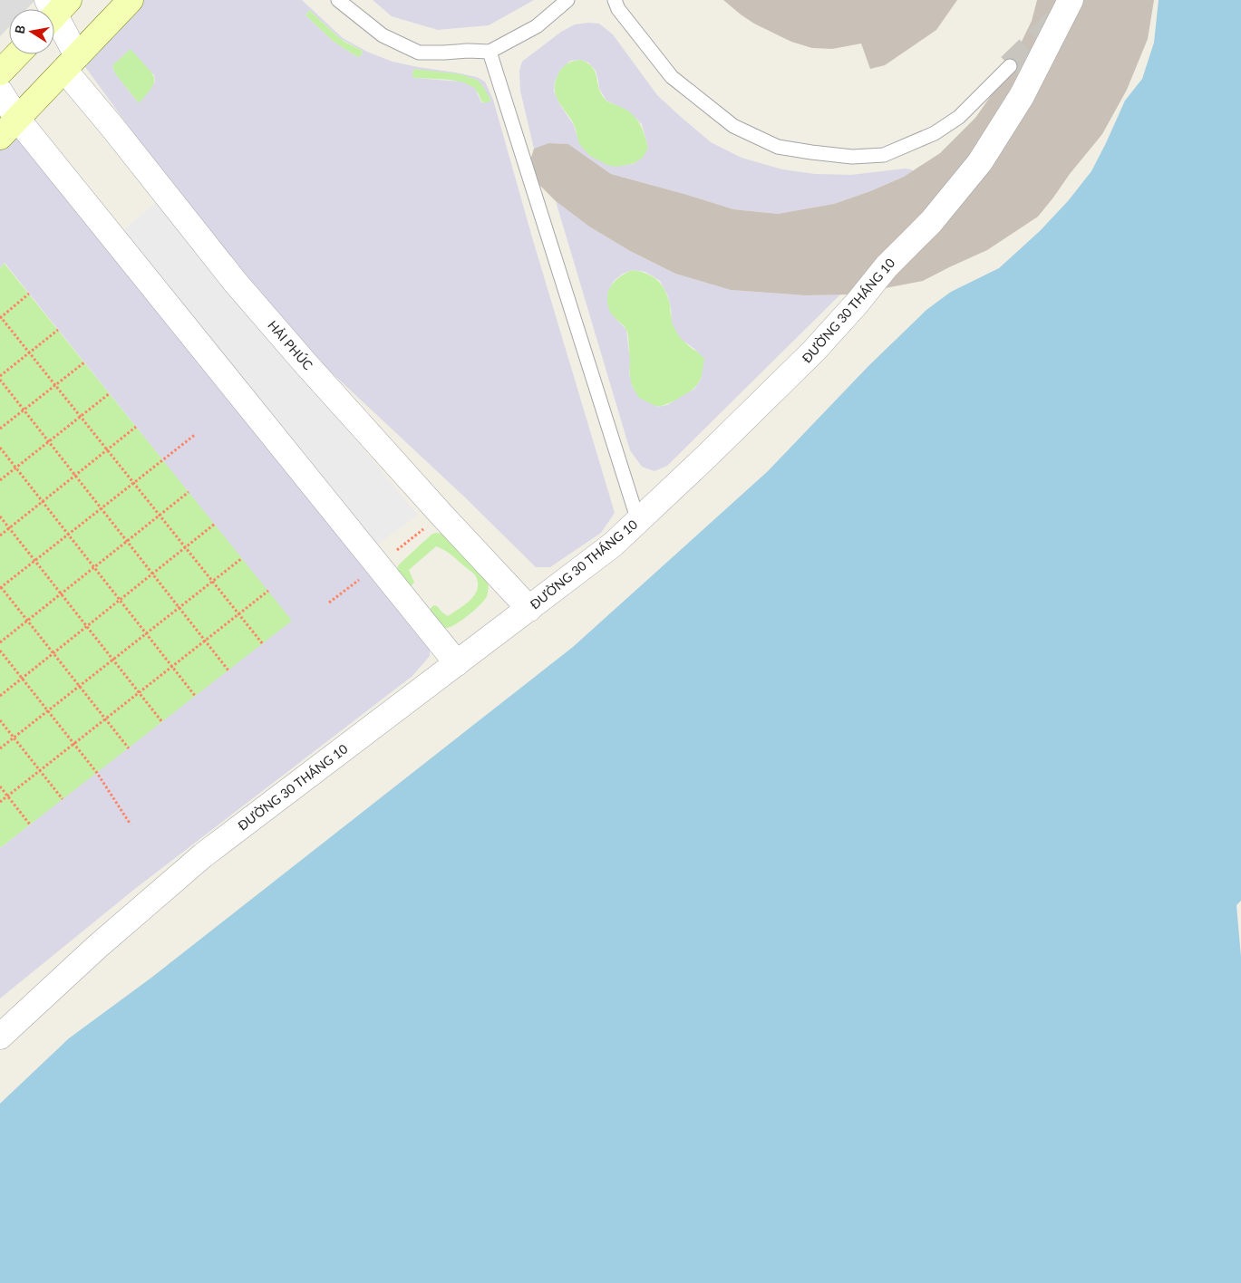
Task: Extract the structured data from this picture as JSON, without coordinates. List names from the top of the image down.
{
  "streets": {
    "street": ["ĐƯỜNG 30 THÁNG 10", "HẢI PHÚC"]
  },
  "crossings": [
    ["ĐƯỜNG 30 THÁNG 10", "HẢI PHÚC"]
  ],
  "north": "left"
}
